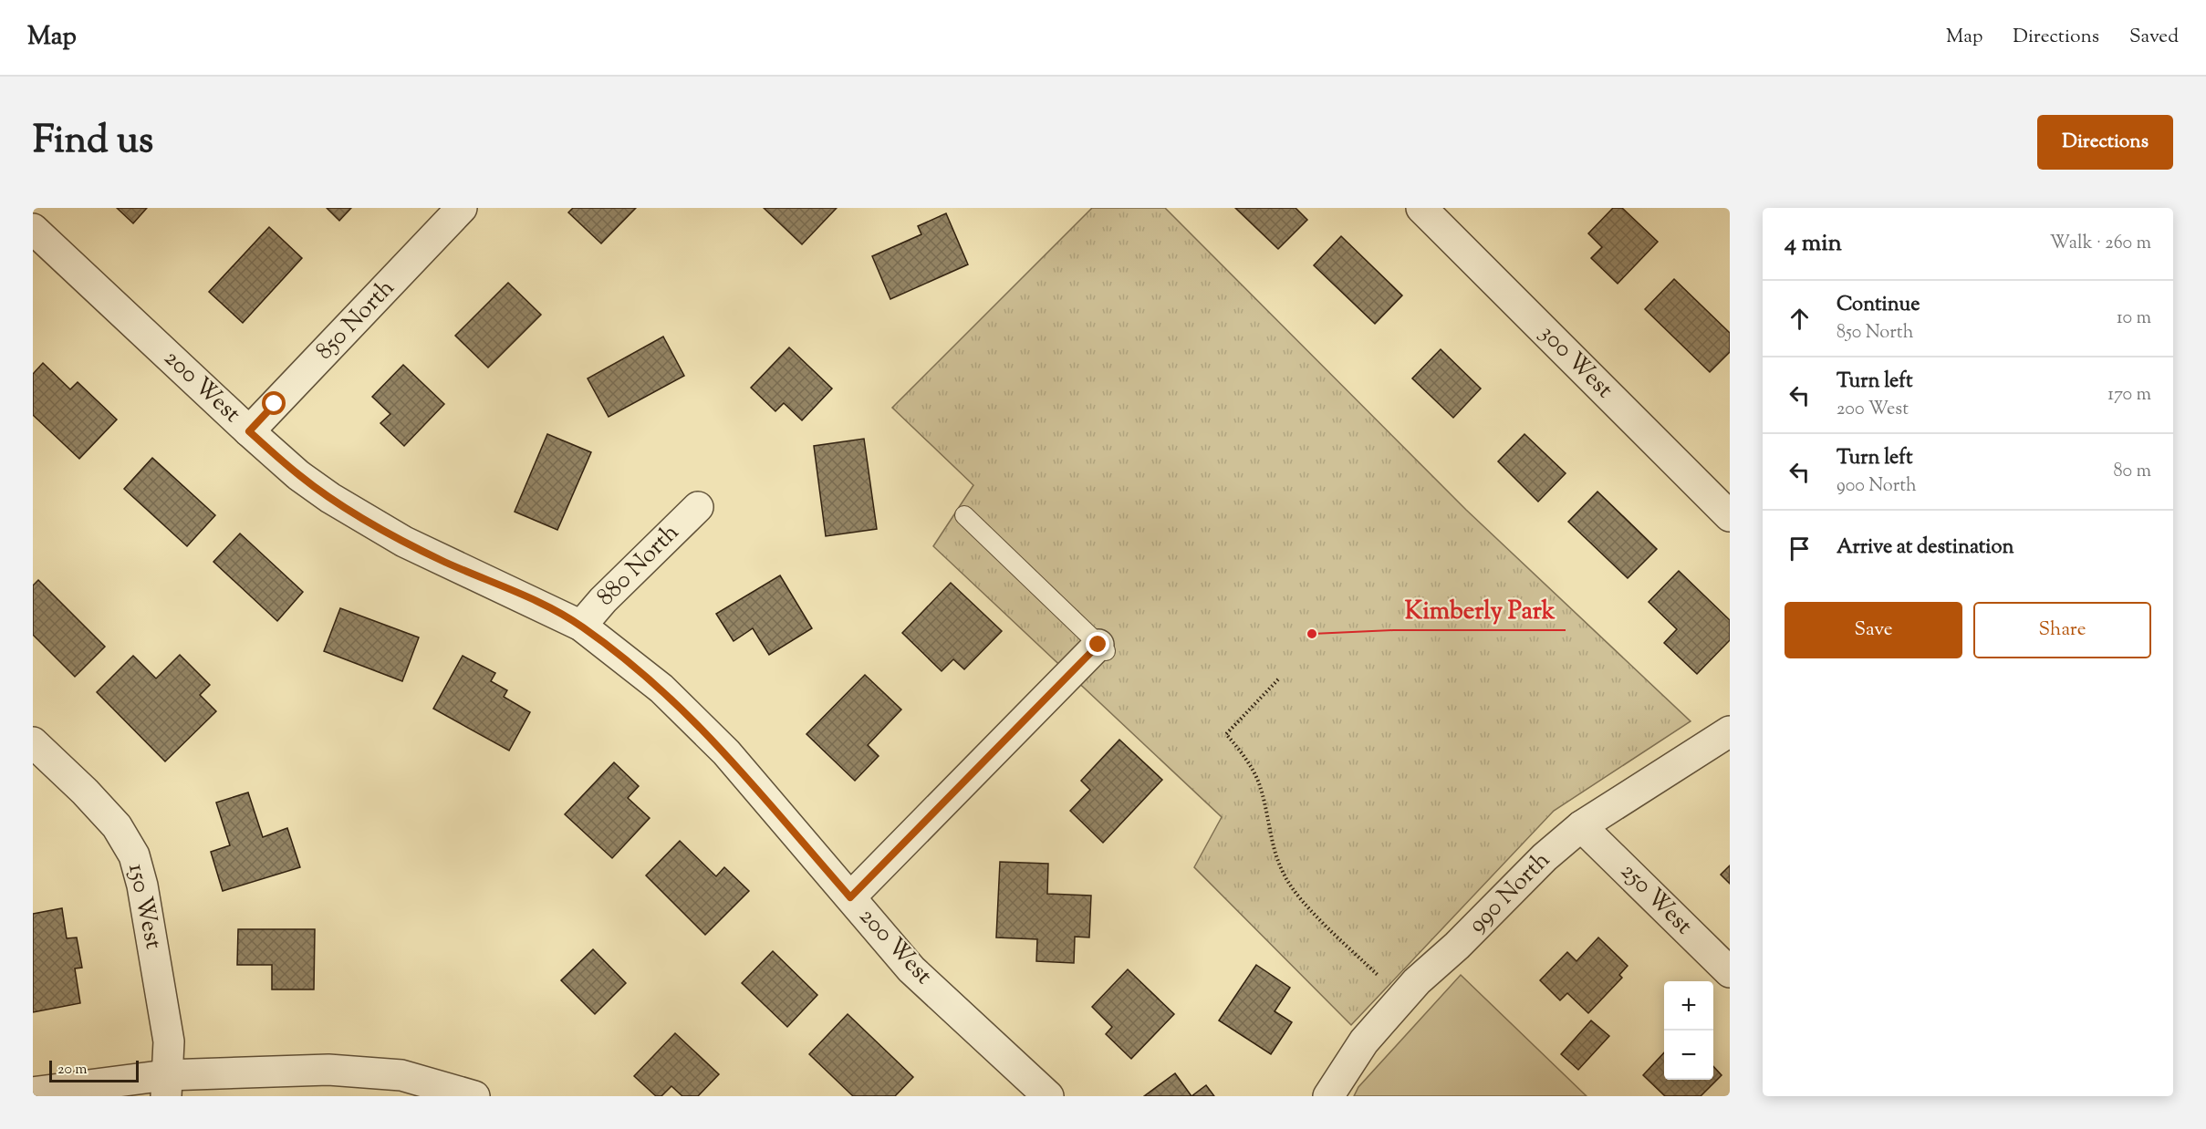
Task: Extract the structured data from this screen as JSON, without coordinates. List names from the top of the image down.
{
  "streets": {
    "street": [
      "850 North",
      "300 West",
      "200 West",
      "880 North",
      "990 North",
      "250 West",
      "150 West"
    ]
  },
  "crossings": [
    ["850 North", "200 West"],
    ["200 West", "880 North"],
    ["990 North", "250 West"]
  ],
  "places": ["Kimberly Park"],
  "scale_bar": "20 m",
  "page": {
    "header": "Map",
    "nav": ["Map", "Directions", "Saved"],
    "title": "Find us",
    "buttons": [
      "Directions",
      ["Save", "Share"]
    ],
    "heading": ["4 min", "Walk · 260 m"],
    "list": [
      ["Continue", "850 North", "10 m"],
      ["Turn left", "200 West", "170 m"],
      ["Turn left", "900 North", "80 m"],
      "Arrive at destination"
    ],
    "map_buttons": ["+", "−"],
    "scale": "20 m"
  }
}
